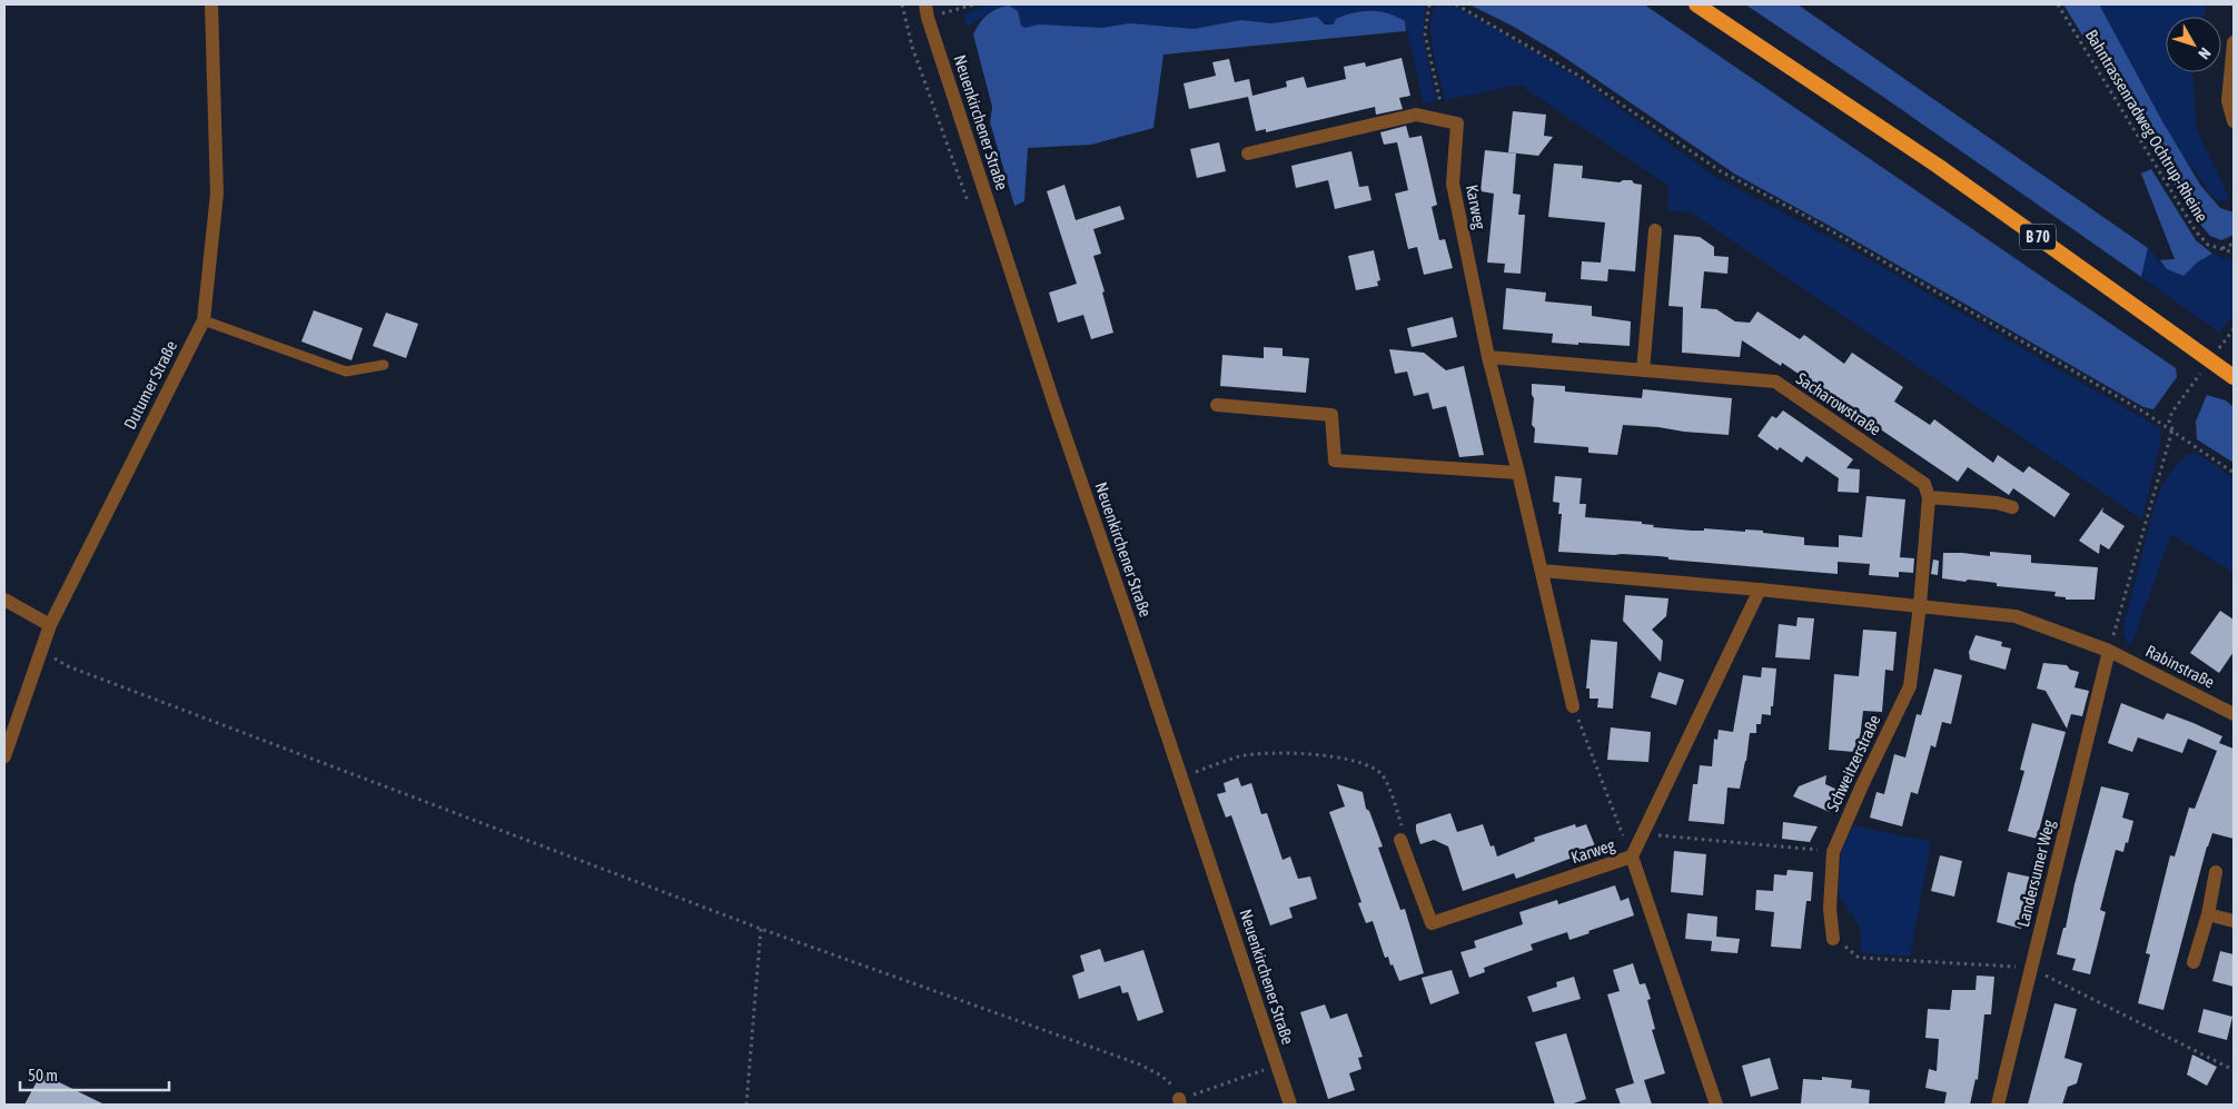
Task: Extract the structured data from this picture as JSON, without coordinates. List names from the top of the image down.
{
  "streets": {
    "highway": ["B 70"],
    "street": [
      "Neuenkirchener Straße",
      "Karweg",
      "Dutumer Straße",
      "Sacharowstraße",
      "Rabinstraße",
      "Schweitzerstraße",
      "Landersumer Weg"
    ],
    "path": ["Bahntrassenradweg Ochtrup-Rheine"]
  },
  "crossings": [
    ["Karweg", "Sacharowstraße"],
    ["Rabinstraße", "Landersumer Weg"]
  ],
  "scale_bar": "50 m",
  "north": "bottom right"
}
